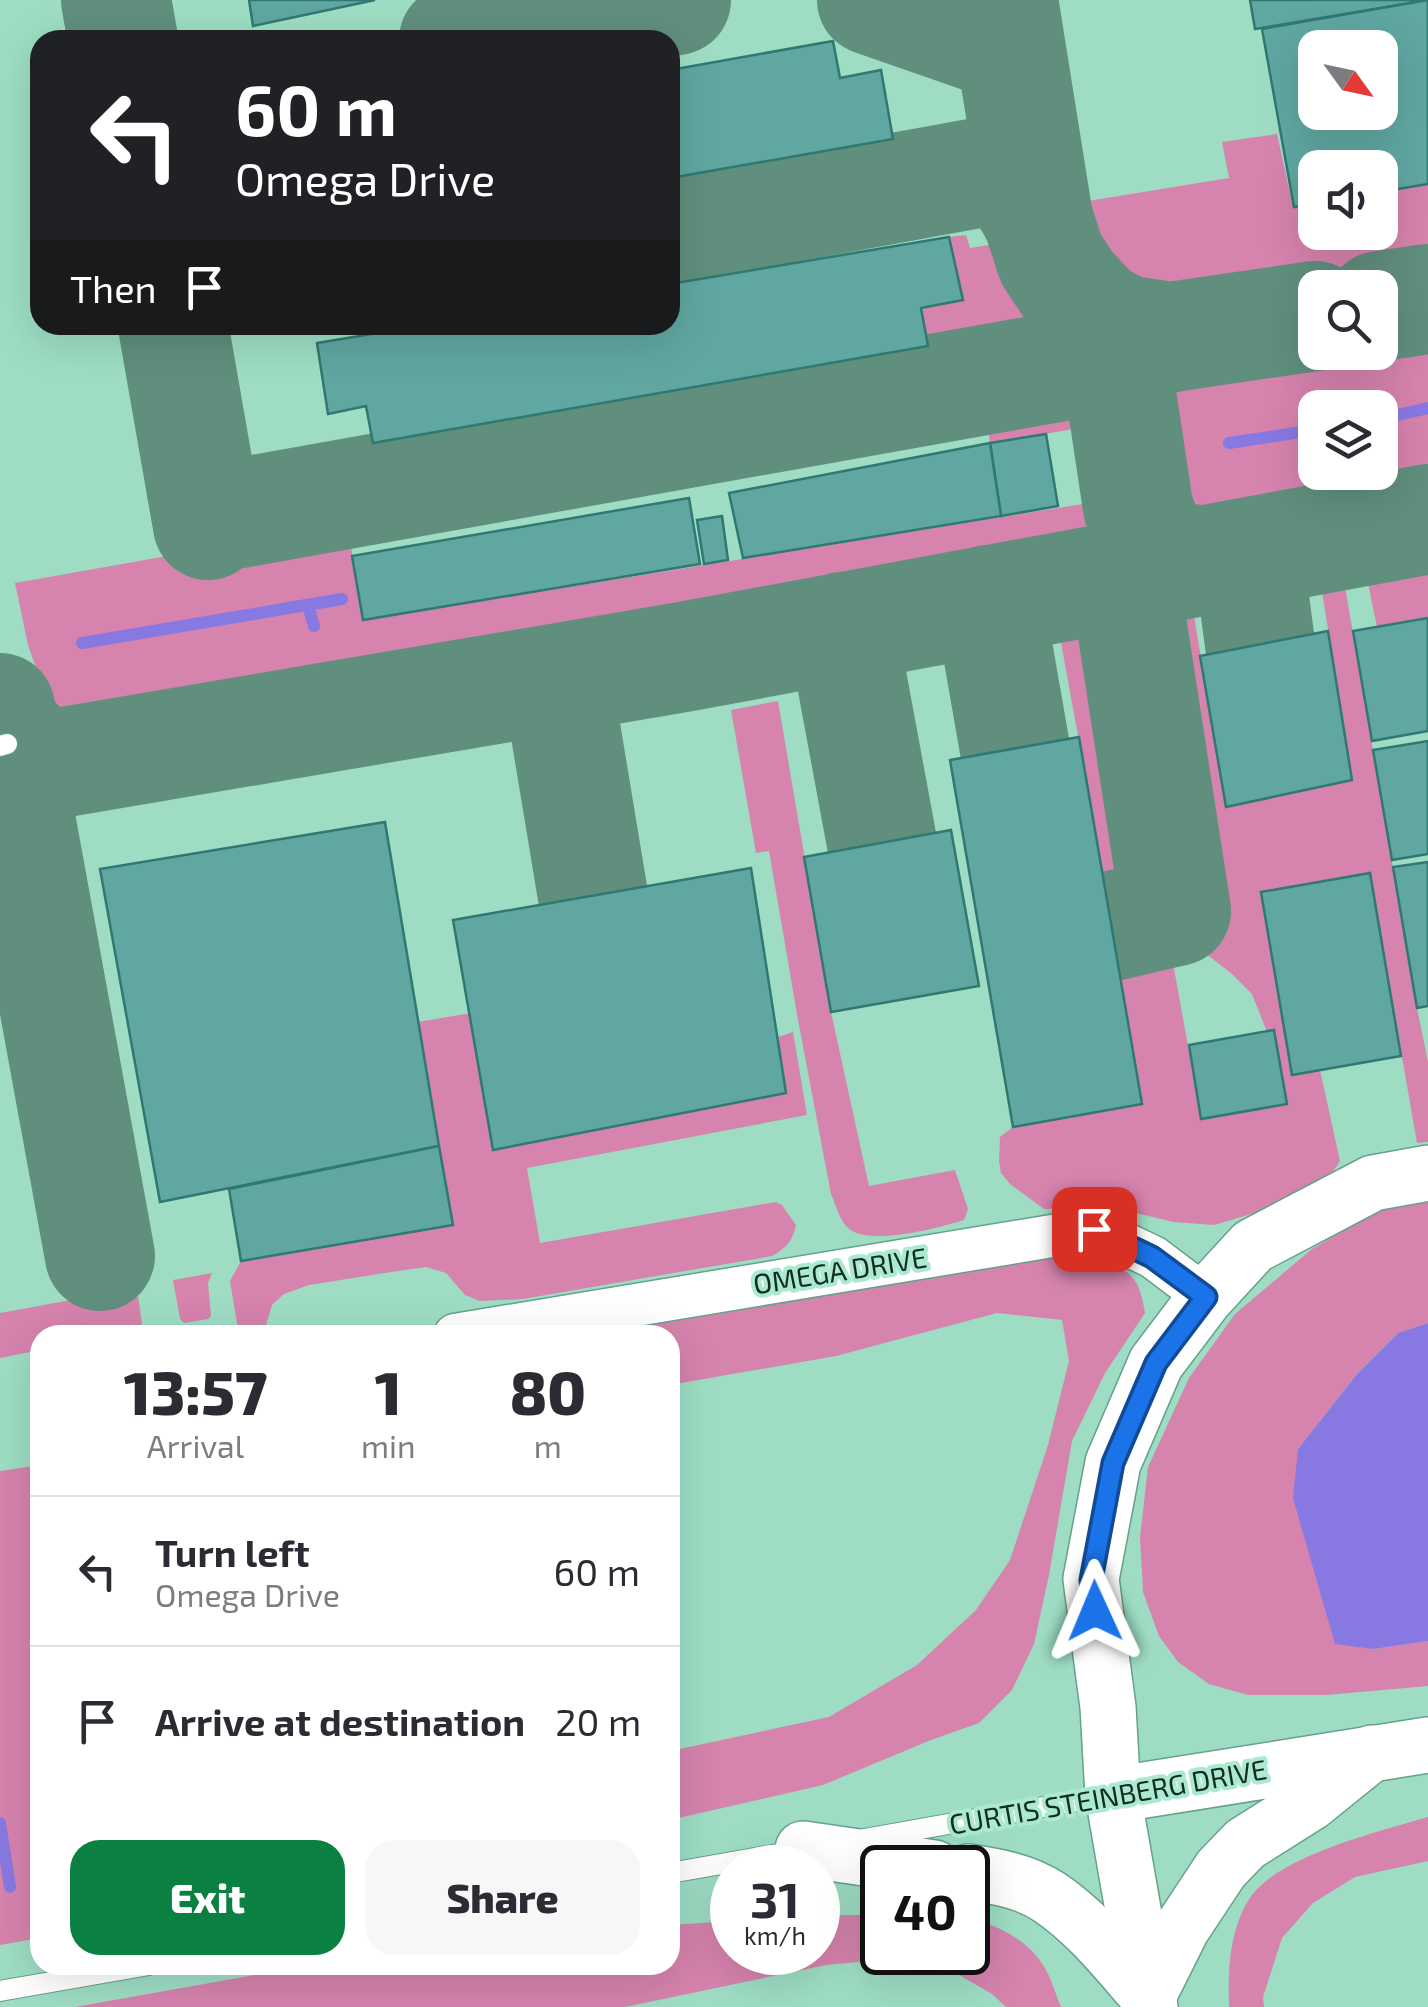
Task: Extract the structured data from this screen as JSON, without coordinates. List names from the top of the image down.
{
  "streets": {
    "street": ["OMEGA DRIVE", "CURTIS STEINBERG DRIVE"]
  },
  "north": "bottom right",
  "page": {
    "turn": ["60 m", "Omega Drive"],
    "then": "Then",
    "eta": [
      "13:57",
      "Arrival",
      "1",
      "min",
      "80",
      "m"
    ],
    "list": [
      {
        "name": "Turn left",
        "note": "Omega Drive",
        "value": "60 m"
      },
      {
        "name": "Arrive at destination",
        "value": "20 m"
      }
    ],
    "buttons": ["Exit", "Share"],
    "speed": "31 km/h",
    "limit": "40"
  }
}
